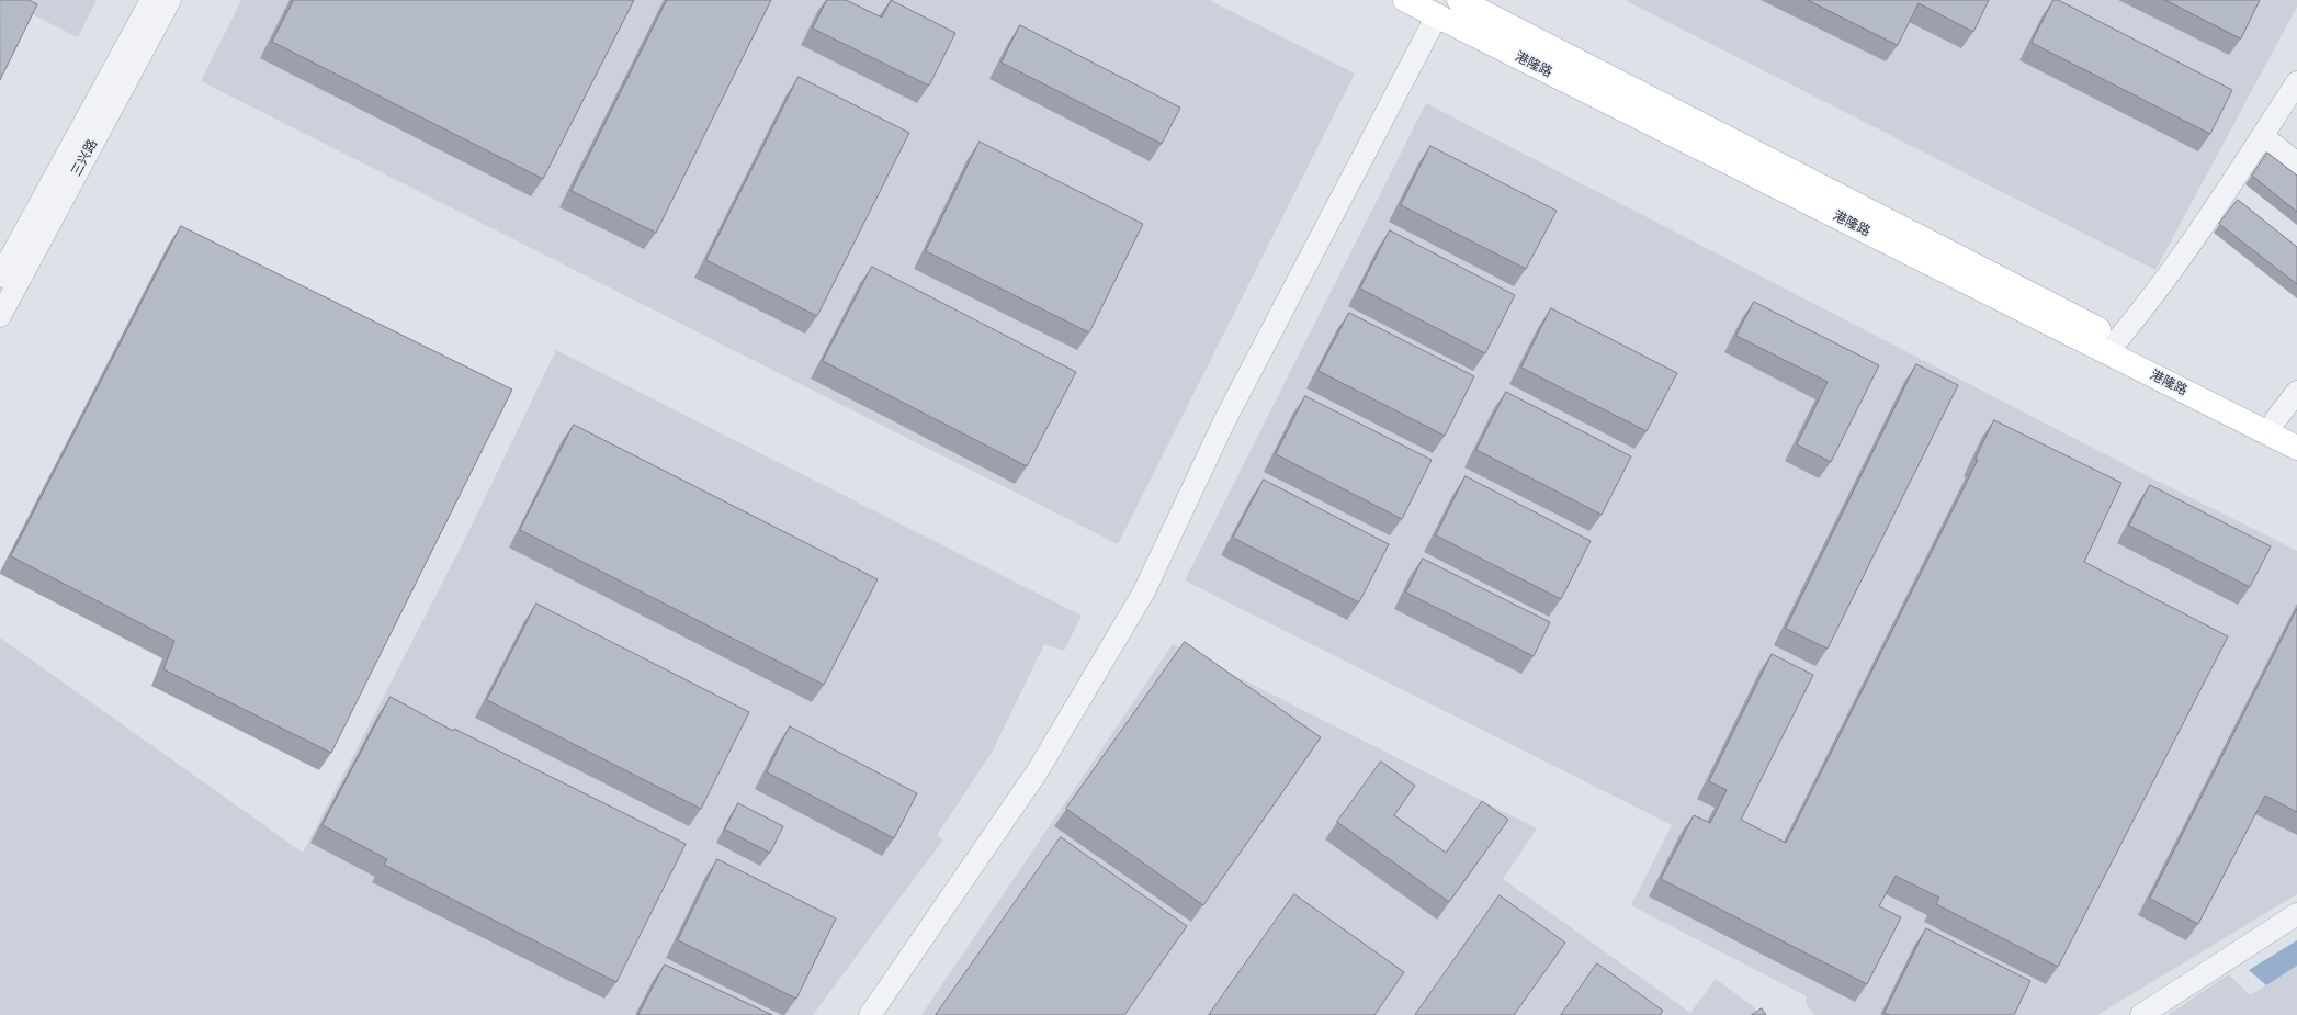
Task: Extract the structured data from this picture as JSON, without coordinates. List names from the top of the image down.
{
  "streets": {
    "main road": ["港隆路"],
    "street": ["三兴路"]
  }
}
